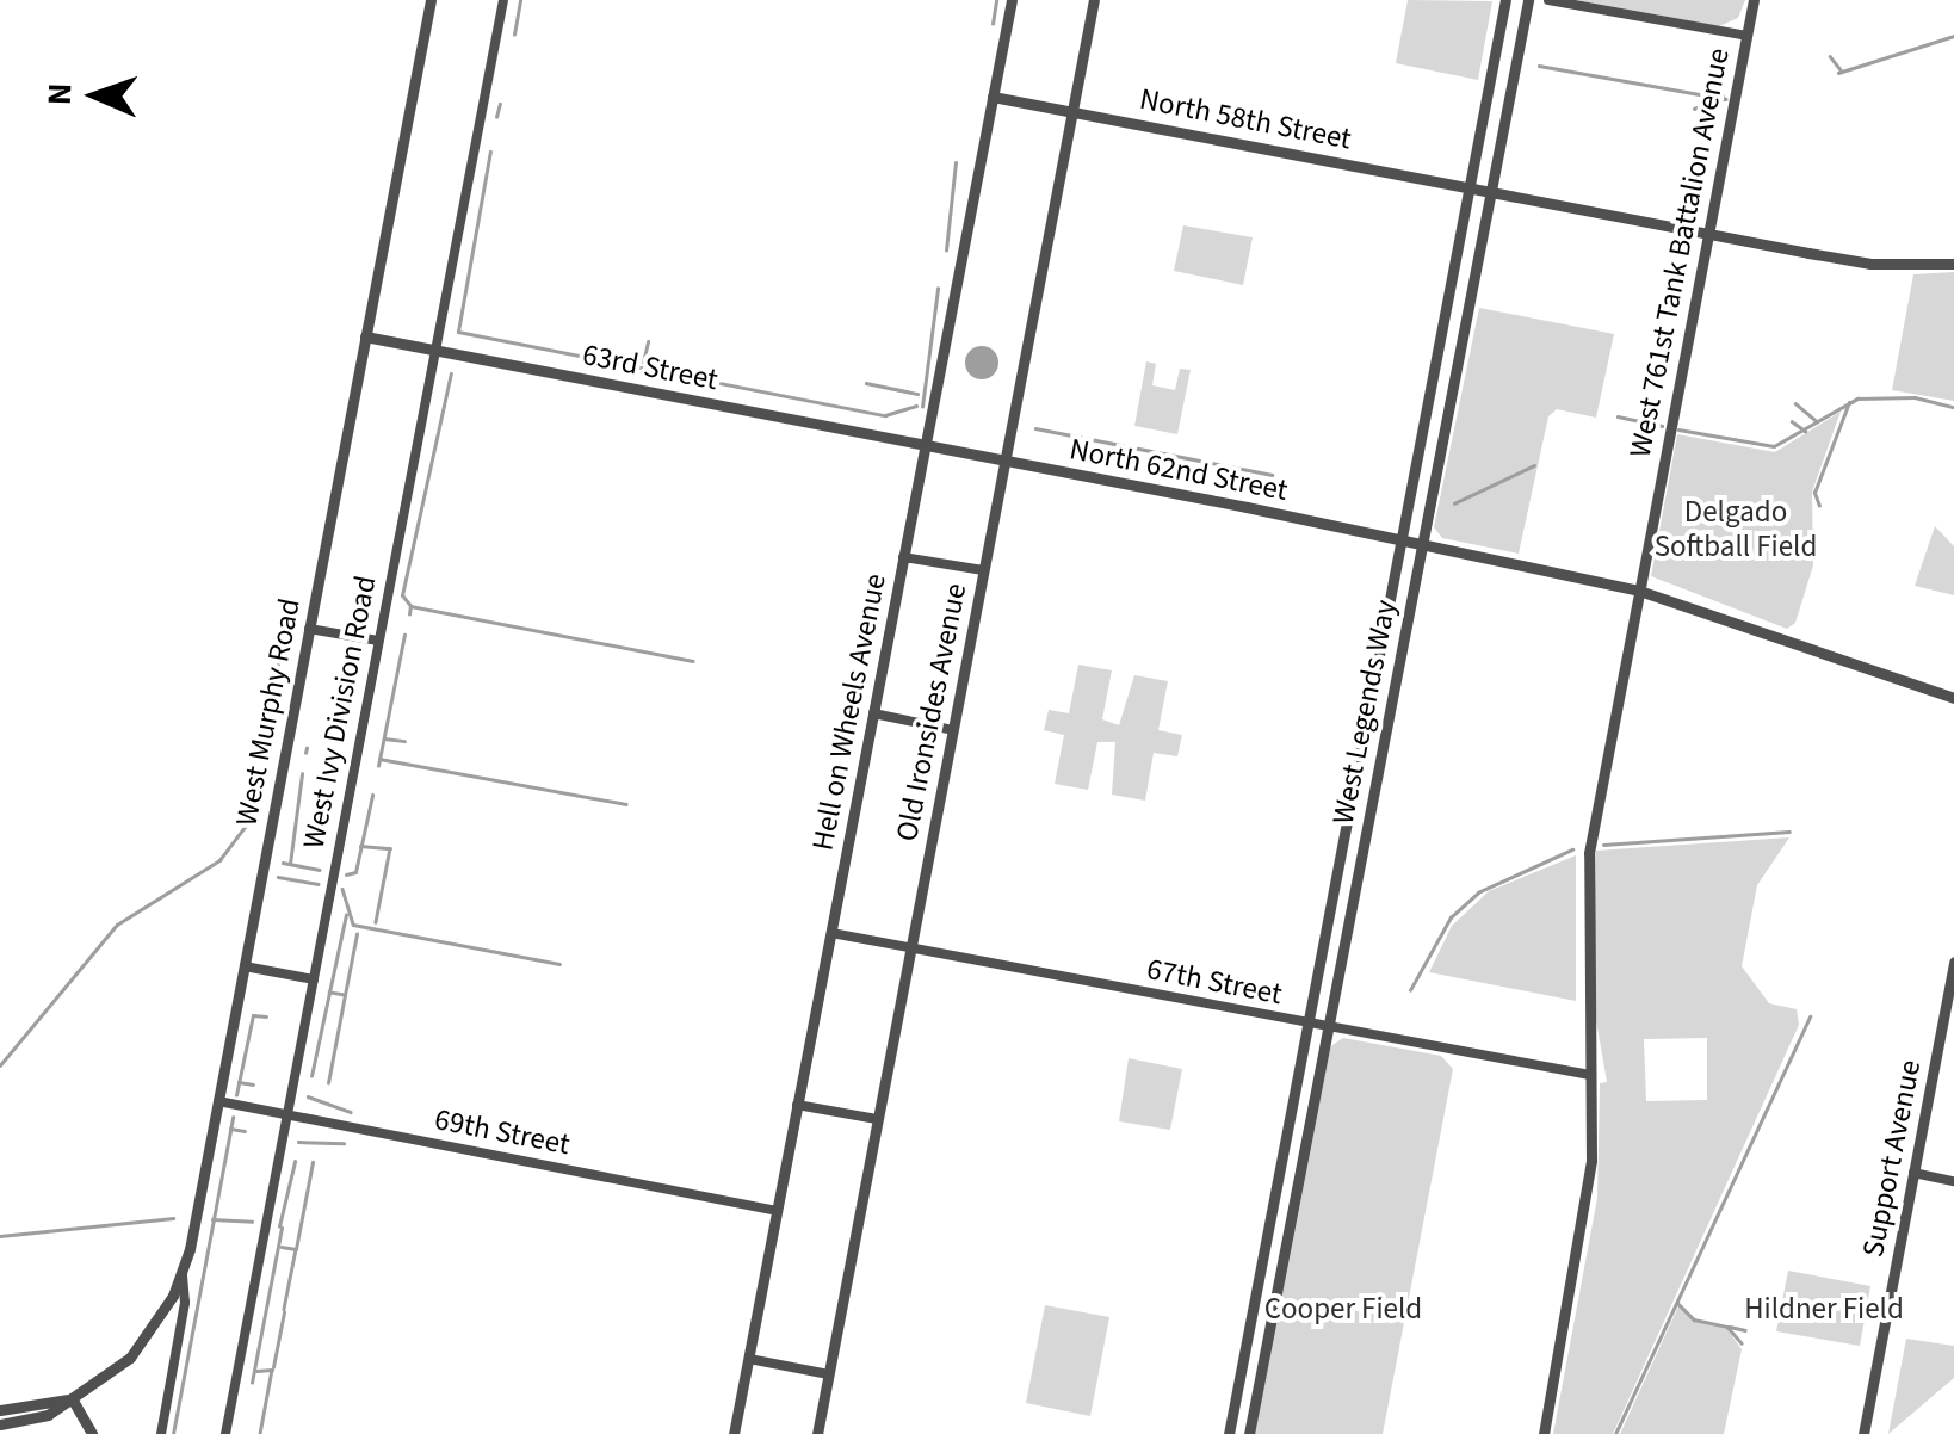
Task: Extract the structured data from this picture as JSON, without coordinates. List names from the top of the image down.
{
  "streets": {
    "street": [
      "North 58th Street",
      "West 761st Tank Battalion Avenue",
      "63rd Street",
      "North 62nd Street",
      "West Murphy Road",
      "West Ivy Division Road",
      "Hell on Wheels Avenue",
      "Old Ironsides Avenue",
      "West Legends Way",
      "67th Street",
      "69th Street",
      "Support Avenue"
    ]
  },
  "crossings": [
    ["North 58th Street", "West 761st Tank Battalion Avenue"],
    ["North 58th Street", "Hell on Wheels Avenue"],
    ["North 58th Street", "Old Ironsides Avenue"],
    ["North 58th Street", "West Legends Way"],
    ["West 761st Tank Battalion Avenue", "North 62nd Street"],
    ["West 761st Tank Battalion Avenue", "67th Street"],
    ["63rd Street", "North 62nd Street"],
    ["63rd Street", "West Murphy Road"],
    ["63rd Street", "West Ivy Division Road"],
    ["63rd Street", "Hell on Wheels Avenue"],
    ["North 62nd Street", "Hell on Wheels Avenue"],
    ["North 62nd Street", "Old Ironsides Avenue"],
    ["North 62nd Street", "West Legends Way"],
    ["West Murphy Road", "69th Street"],
    ["West Ivy Division Road", "69th Street"],
    ["Hell on Wheels Avenue", "67th Street"],
    ["Hell on Wheels Avenue", "69th Street"],
    ["Old Ironsides Avenue", "67th Street"],
    ["West Legends Way", "67th Street"]
  ],
  "parks": ["Delgado Softball Field", "Cooper Field", "Hildner Field"],
  "north": "left"
}
